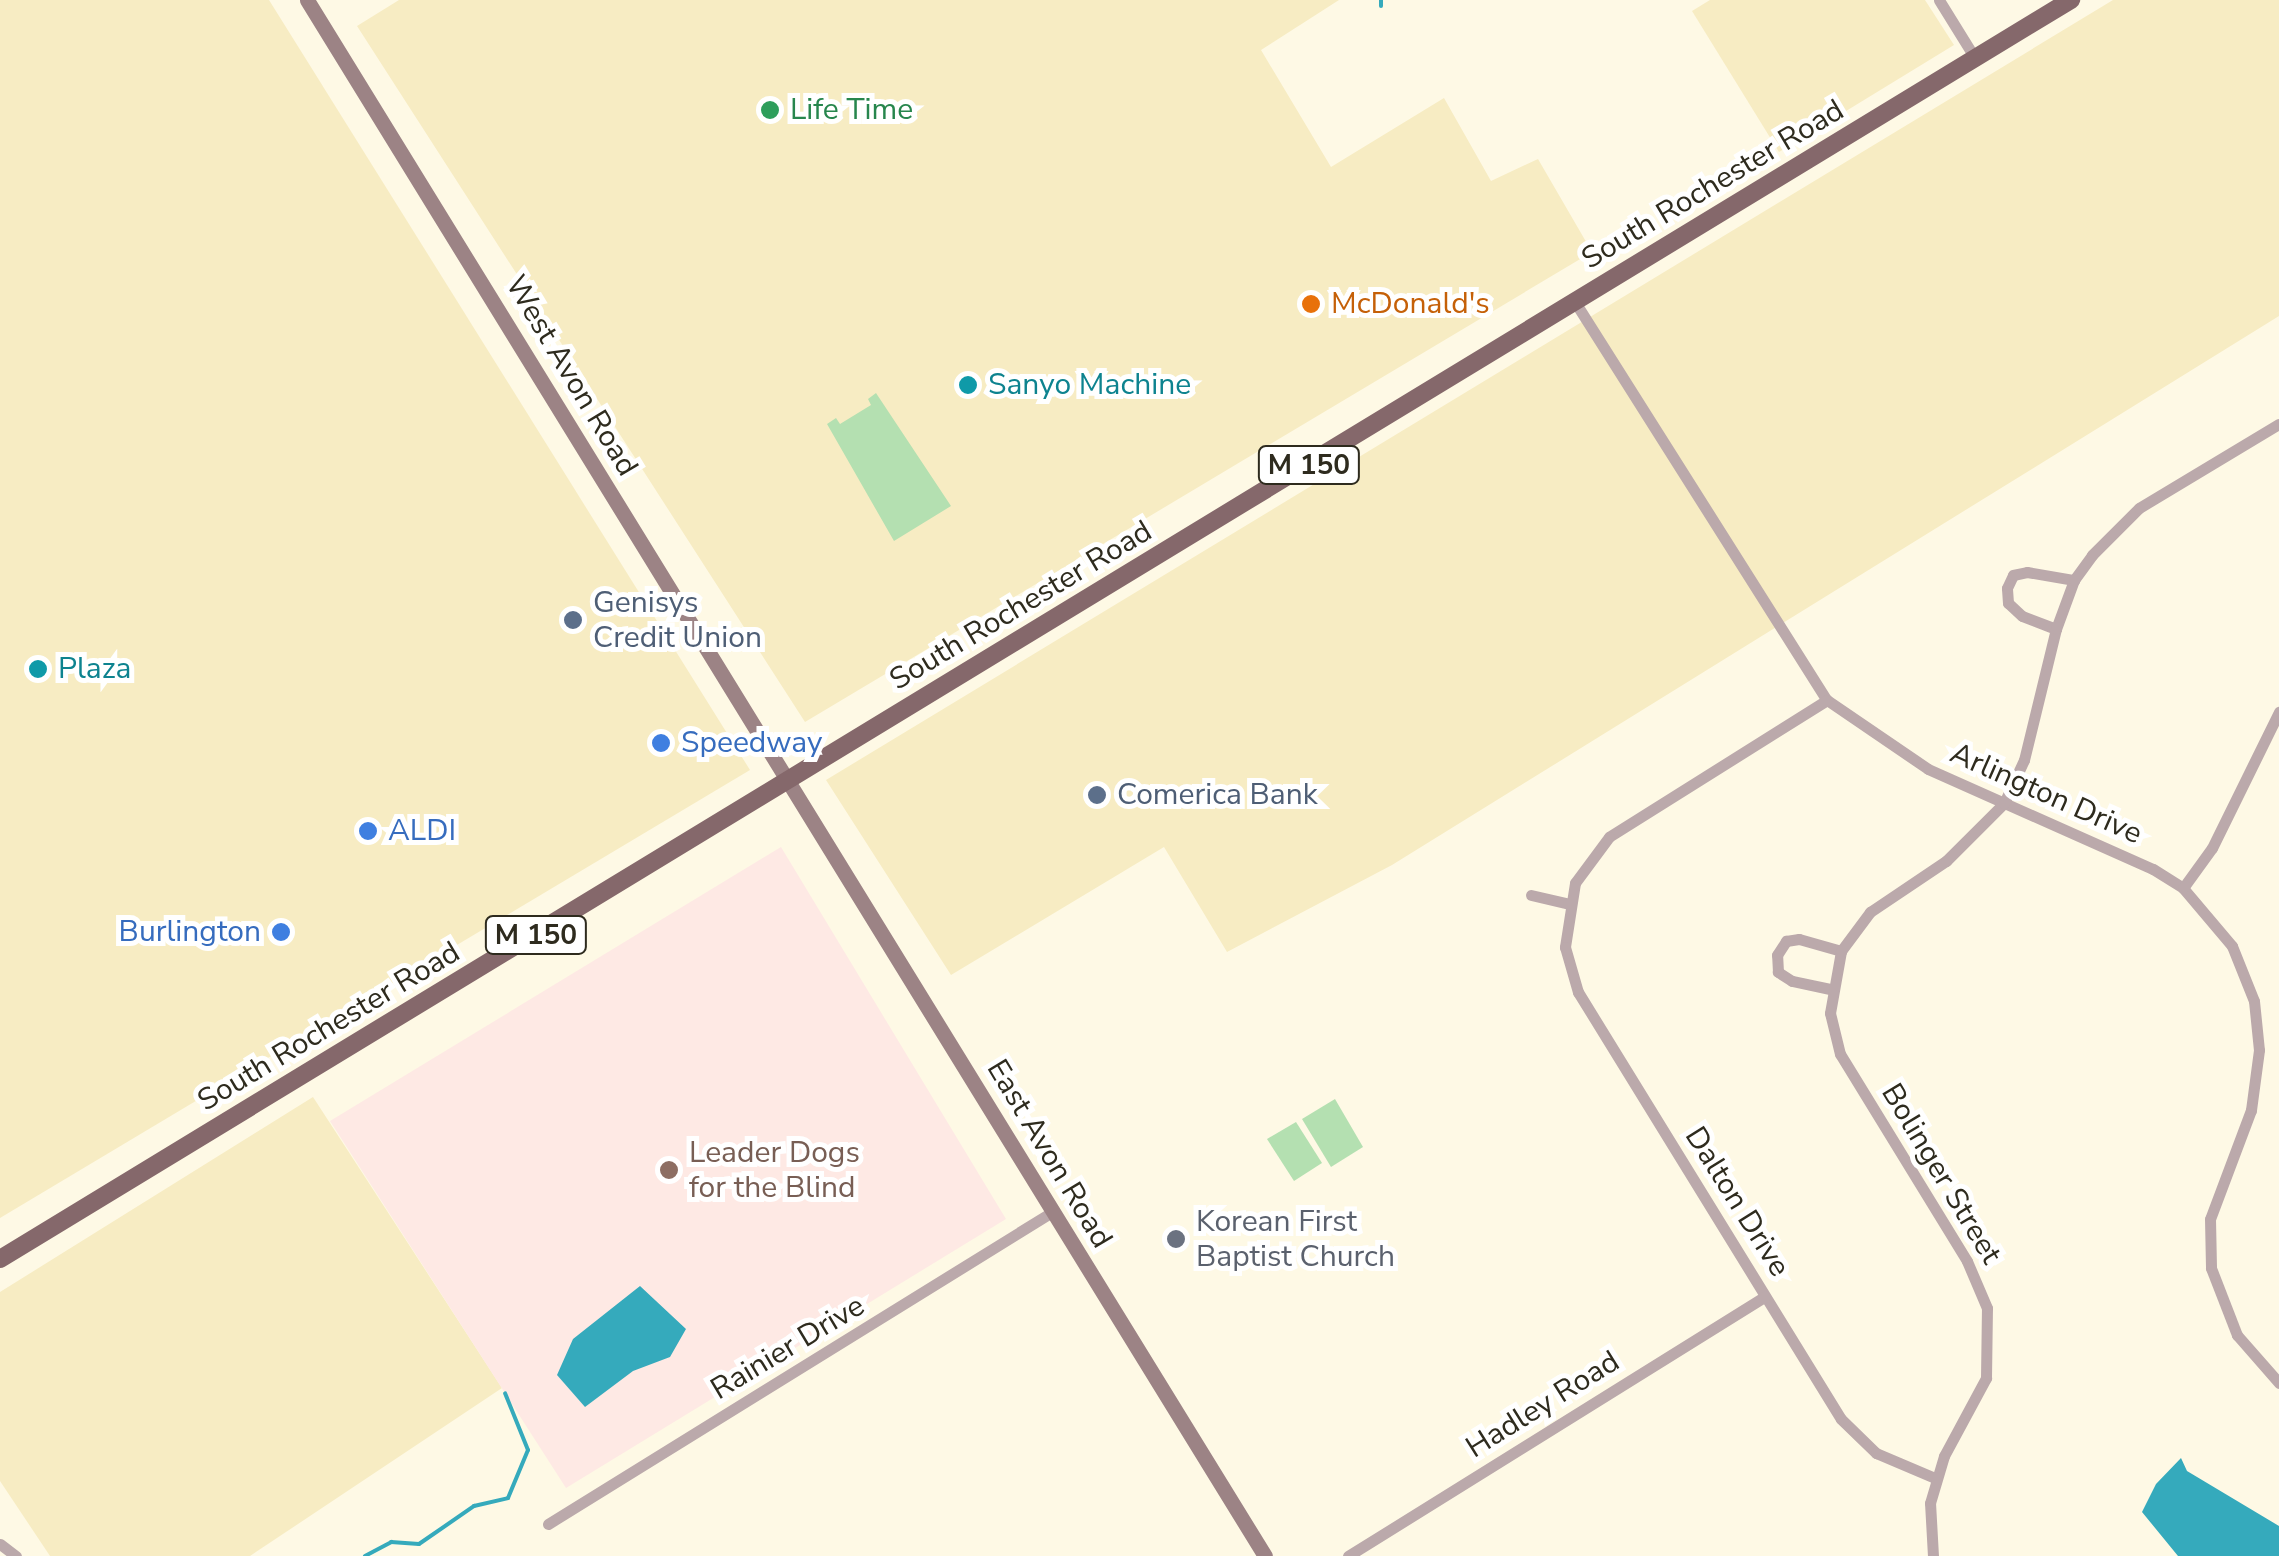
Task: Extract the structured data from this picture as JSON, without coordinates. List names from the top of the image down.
{
  "streets": {
    "main road": [
      "South Rochester Road",
      "West Avon Road",
      "M 150",
      "East Avon Road"
    ],
    "street": [
      "Arlington Drive",
      "Bolinger Street",
      "Dalton Drive",
      "Rainier Drive",
      "Hadley Road"
    ]
  },
  "crossings": [
    ["South Rochester Road", "West Avon Road"],
    ["South Rochester Road", "Arlington Drive"],
    ["South Rochester Road", "East Avon Road"],
    ["West Avon Road", "East Avon Road"],
    ["Arlington Drive", "Bolinger Street"],
    ["Arlington Drive", "Dalton Drive"],
    ["East Avon Road", "Rainier Drive"],
    ["Bolinger Street", "Dalton Drive"],
    ["Dalton Drive", "Hadley Road"]
  ],
  "places": [
    "Life Time",
    "McDonald's",
    "Sanyo Machine",
    "Genisys Credit Union",
    "Plaza",
    "Speedway",
    "Comerica Bank",
    "ALDI",
    "Burlington",
    "Leader Dogs for the Blind",
    "Korean First Baptist Church"
  ]
}
